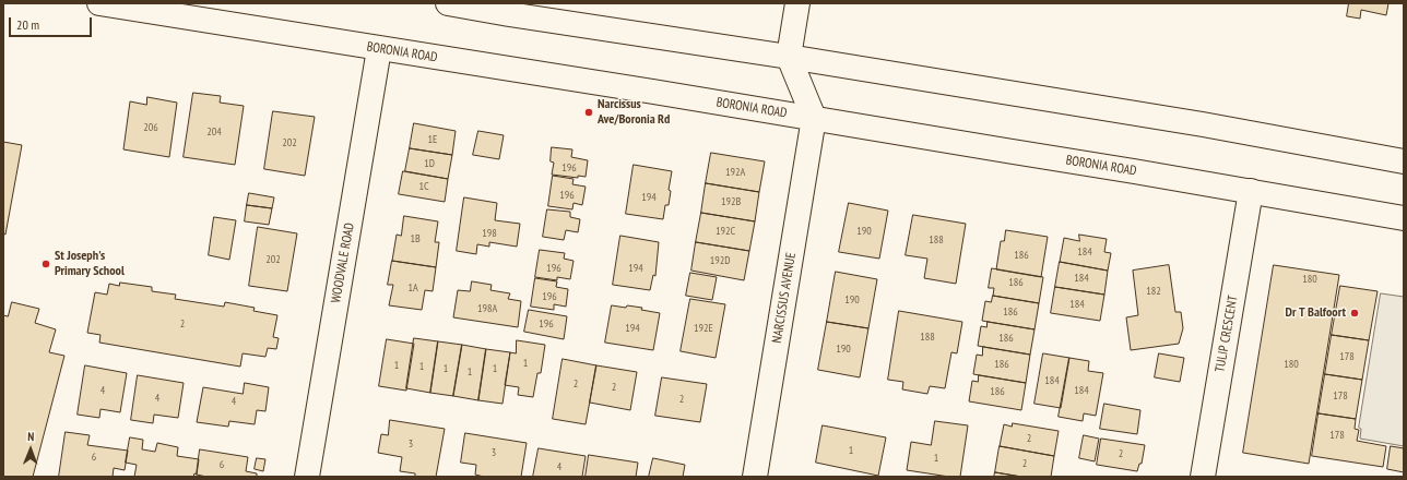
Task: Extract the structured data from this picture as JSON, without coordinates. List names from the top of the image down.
{
  "streets": {
    "main road": [
      "BORONIA ROAD",
      "WOODVALE ROAD",
      "NARCISSUS AVENUE",
      "TULIP CRESCENT"
    ]
  },
  "crossings": [
    ["BORONIA ROAD", "WOODVALE ROAD"],
    ["BORONIA ROAD", "NARCISSUS AVENUE"],
    ["BORONIA ROAD", "TULIP CRESCENT"]
  ],
  "places": ["Narcissus Ave/Boronia Rd", "St Joseph's Primary School", "Dr T Balfoort"],
  "house_numbers": [
    "206",
    "204",
    "1E",
    "202",
    "1D",
    "196",
    "192A",
    "1C",
    "196",
    "194",
    "192B",
    "192C",
    "190",
    "198",
    "1B",
    "188",
    "184",
    "186",
    "202",
    "192D",
    "196",
    "194",
    "184",
    "180",
    "186",
    "1A",
    "182",
    "196",
    "190",
    "184",
    "198A",
    "186",
    "2",
    "196",
    "194",
    "192E",
    "188",
    "186",
    "190",
    "178",
    "1",
    "186",
    "180",
    "1",
    "1",
    "1",
    "1",
    "1",
    "184",
    "2",
    "2",
    "4",
    "184",
    "186",
    "178",
    "4",
    "2",
    "4",
    "178",
    "2",
    "3",
    "1",
    "3",
    "2",
    "6",
    "1",
    "2",
    "6",
    "4"
  ],
  "scale_bar": "20 m",
  "north": "top"
}
